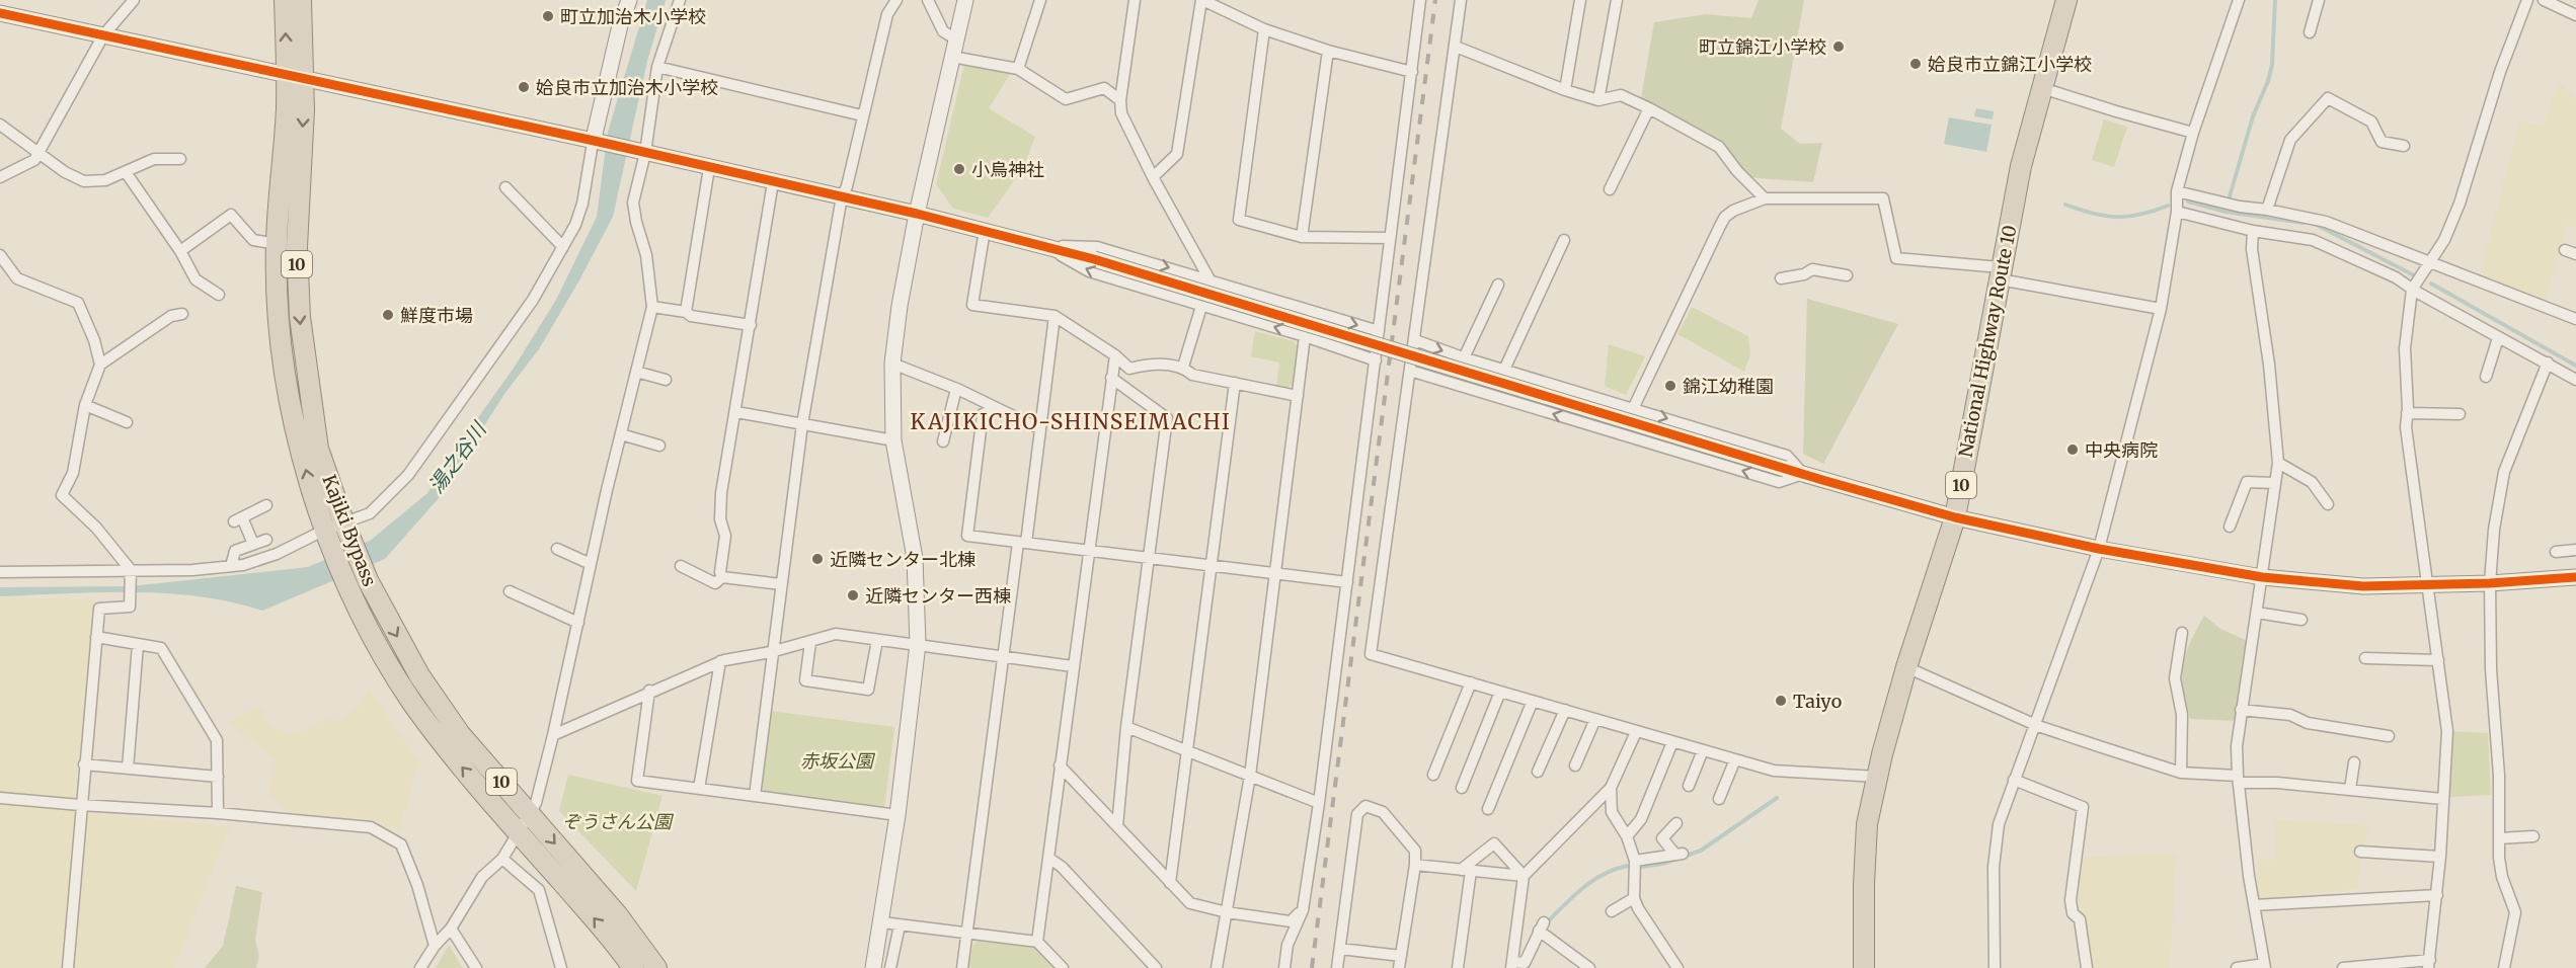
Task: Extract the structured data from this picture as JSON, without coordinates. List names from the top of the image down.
{
  "streets": {
    "highway": ["10", "National Highway Route 10", "Kajiki Bypass"]
  },
  "districts": ["KAJIKICHO-SHINSEIMACHI"],
  "water": ["湯之谷川"],
  "parks": ["赤坂公園", "ぞうさん公園"],
  "places": [
    "町立加治木小学校",
    "町立錦江小学校",
    "姶良市立錦江小学校",
    "姶良市立加治木小学校",
    "小烏神社",
    "鮮度市場",
    "錦江幼稚園",
    "中央病院",
    "近隣センター北棟",
    "近隣センター西棟",
    "Taiyo"
  ]
}
